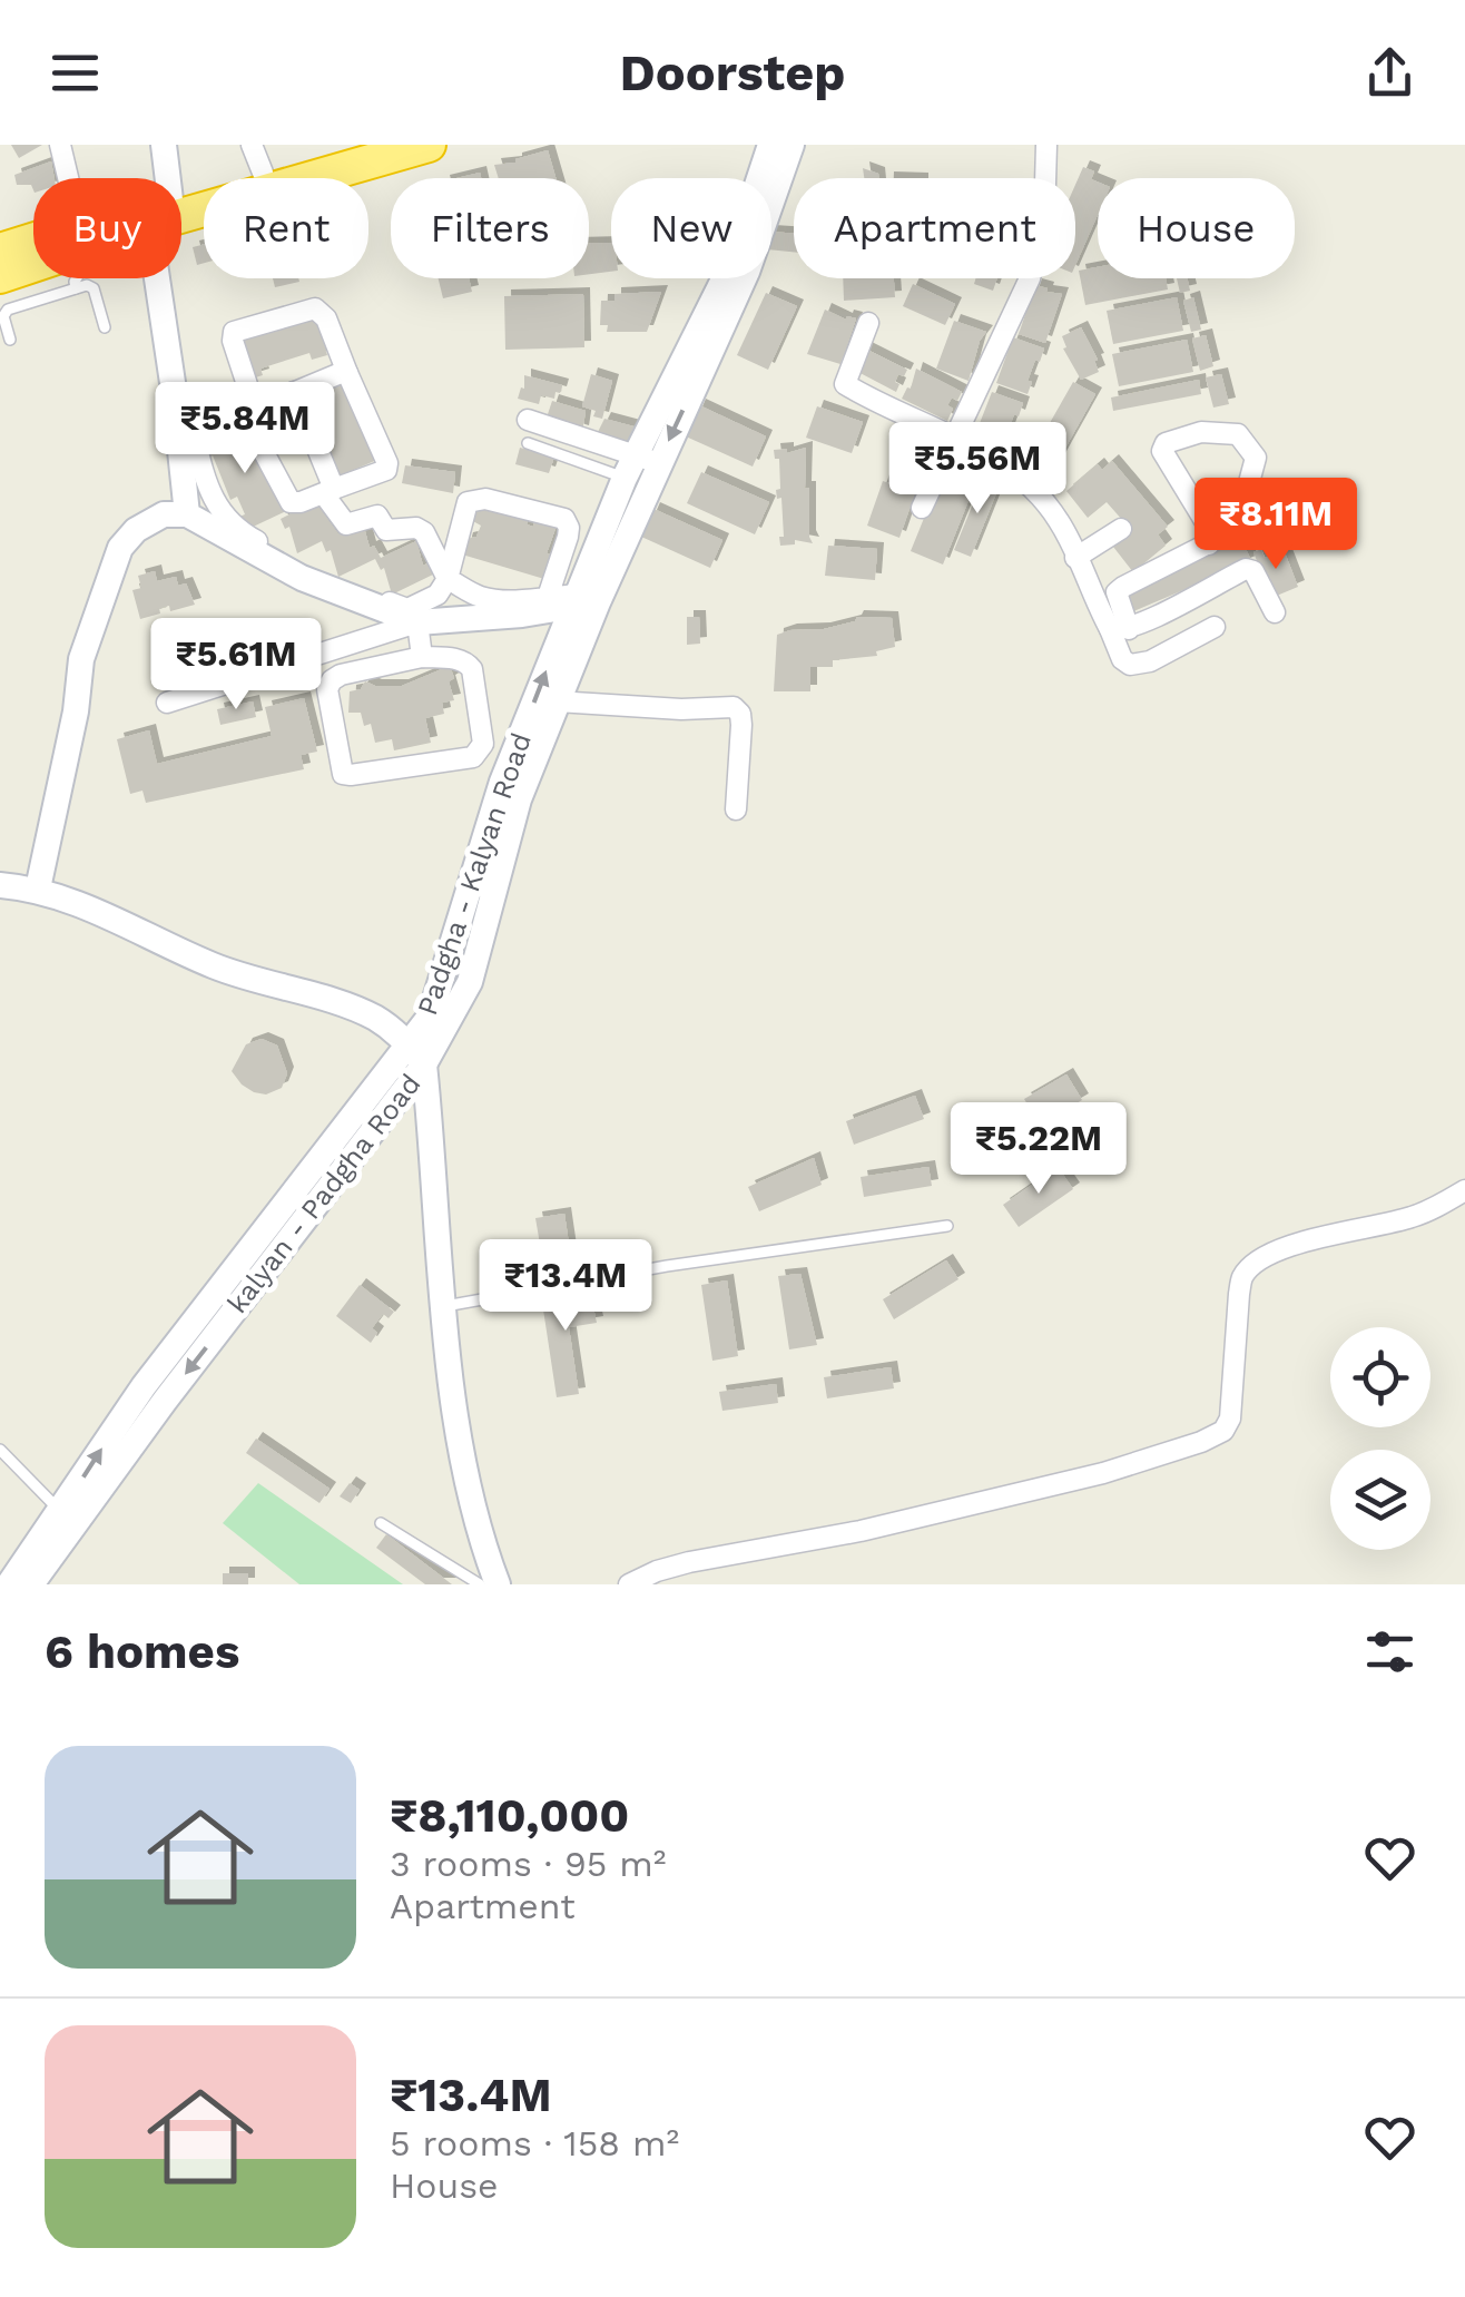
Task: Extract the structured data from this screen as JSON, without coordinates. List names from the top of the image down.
{
  "streets": {
    "main road": ["Padgha - Kalyan Road", "kalyan - Padgha Road"]
  },
  "crossings": [
    ["Padgha - Kalyan Road", "kalyan - Padgha Road"]
  ],
  "one_way": ["Padgha - Kalyan Road"],
  "page": {
    "header": "Doorstep",
    "chip": [
      "Buy",
      "Rent",
      "Filters",
      "New",
      "Apartment",
      "House"
    ],
    "price": [
      "₹5.84M",
      "₹5.56M",
      "₹8.11M",
      "₹5.61M",
      "₹5.22M",
      "₹13.4M"
    ],
    "heading": "6 homes",
    "list": [
      {
        "name": "₹8,110,000",
        "note": "3 rooms · 95 m² · Apartment"
      },
      {
        "name": "₹13.4M",
        "note": "5 rooms · 158 m² · House"
      }
    ]
  }
}
